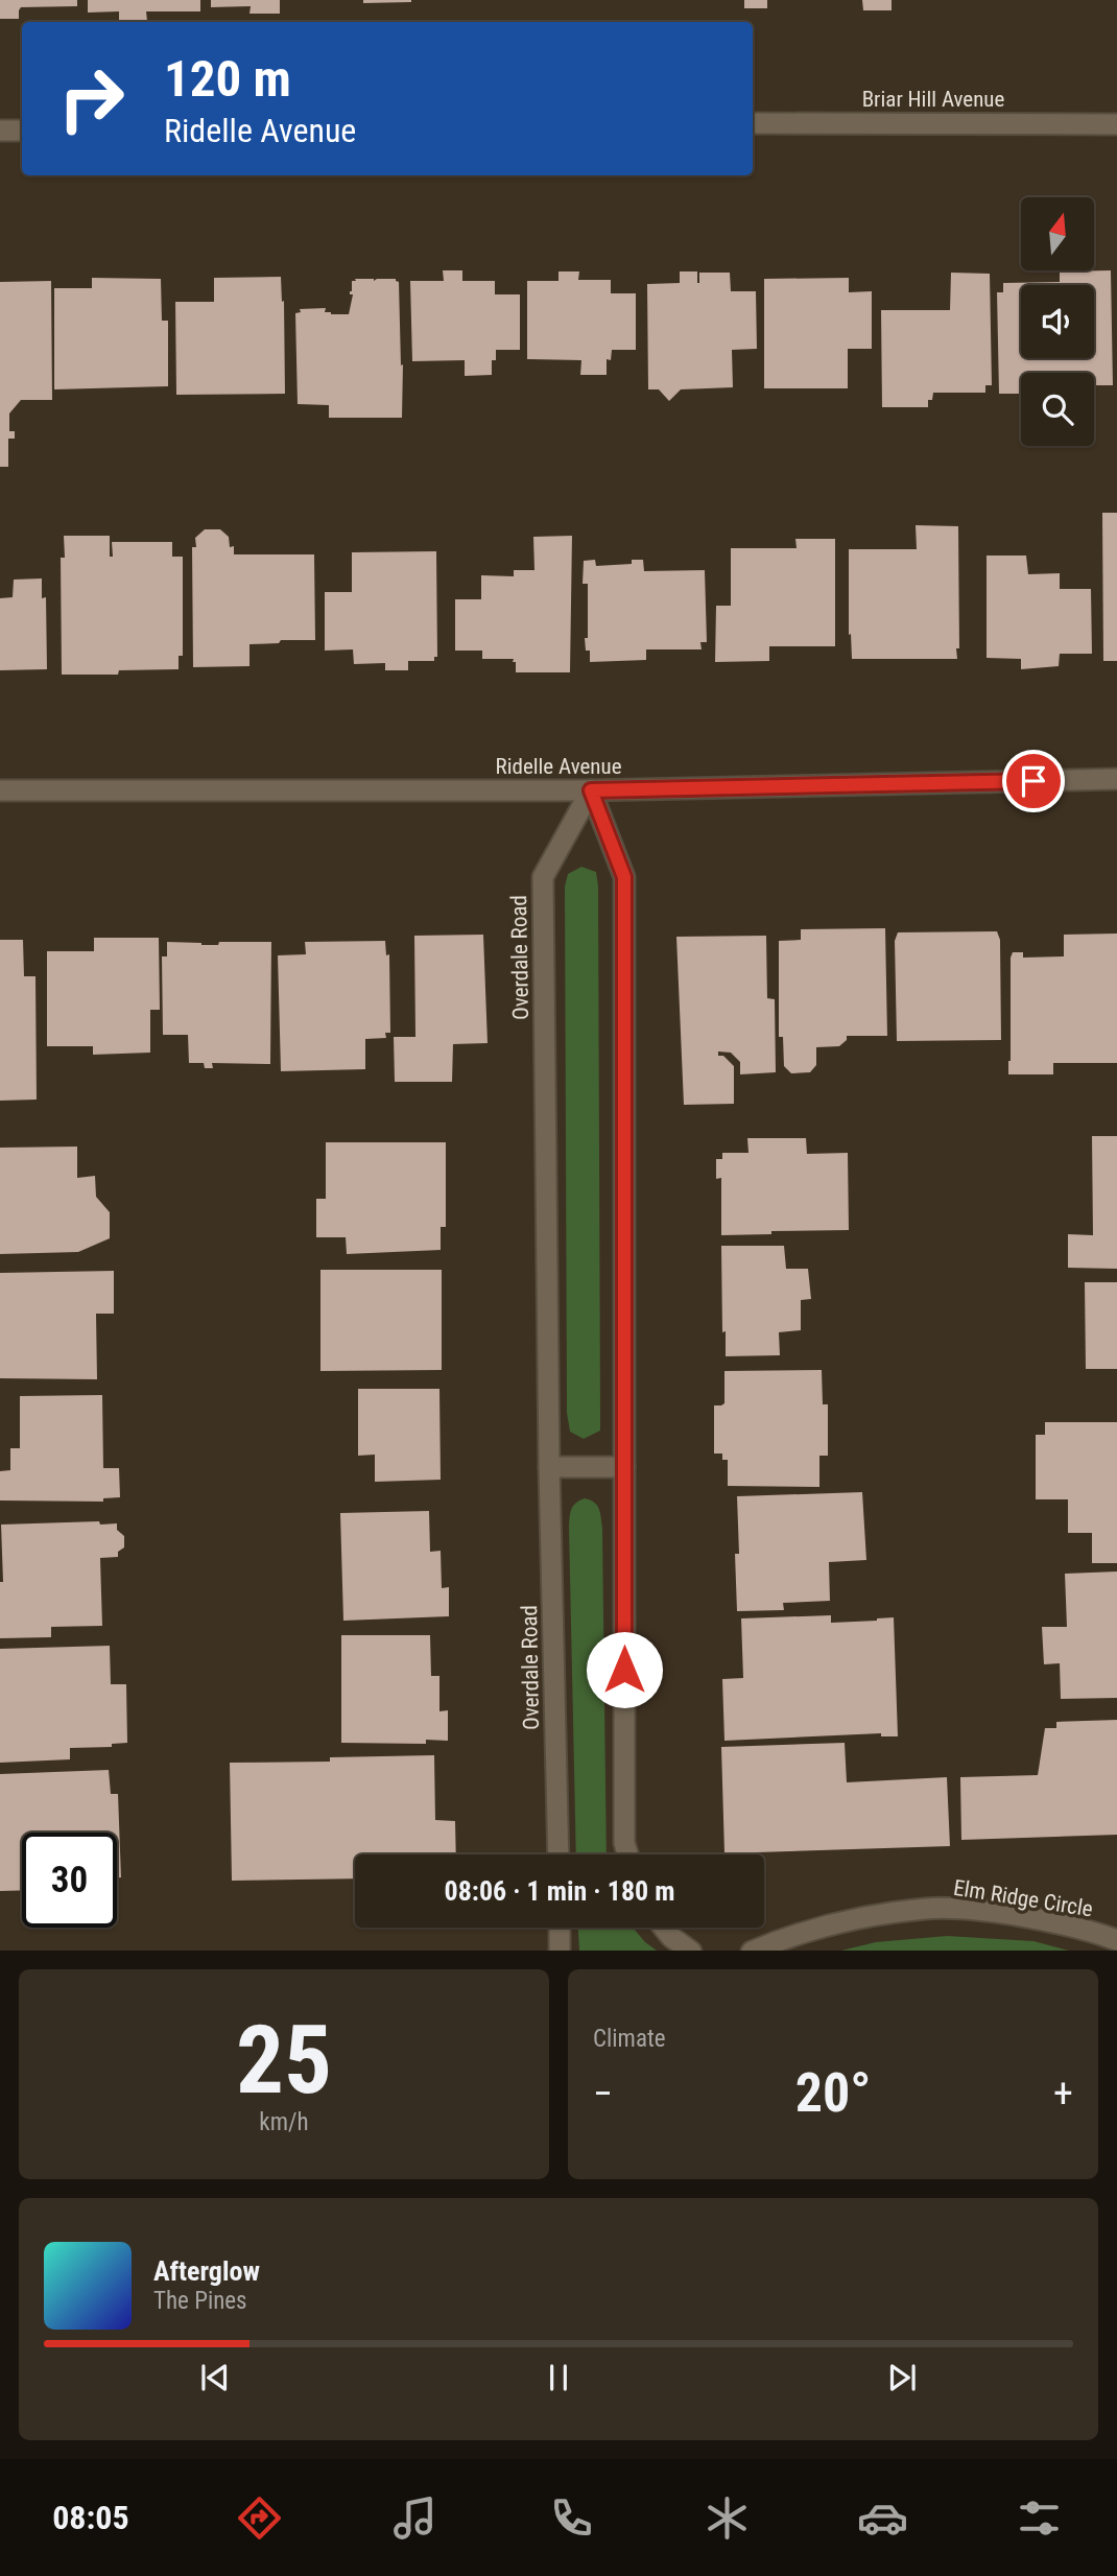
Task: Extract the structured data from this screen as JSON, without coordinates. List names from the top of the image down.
{
  "streets": {
    "street": [
      "Briar Hill Avenue",
      "Ridelle Avenue",
      "Overdale Road",
      "Elm Ridge Circle"
    ]
  },
  "crossings": [
    ["Ridelle Avenue", "Overdale Road"]
  ],
  "north": "top",
  "page": {
    "turn": ["120 m", "Ridelle Avenue"],
    "limit": "30",
    "trip": "08:06 · 1 min · 180 m",
    "tile": [
      ["25", "km/h"],
      "Climate"
    ],
    "heat": ["−", "20°", "+"],
    "song": ["Afterglow", "The Pines"],
    "tabs": "08:05"
  }
}
